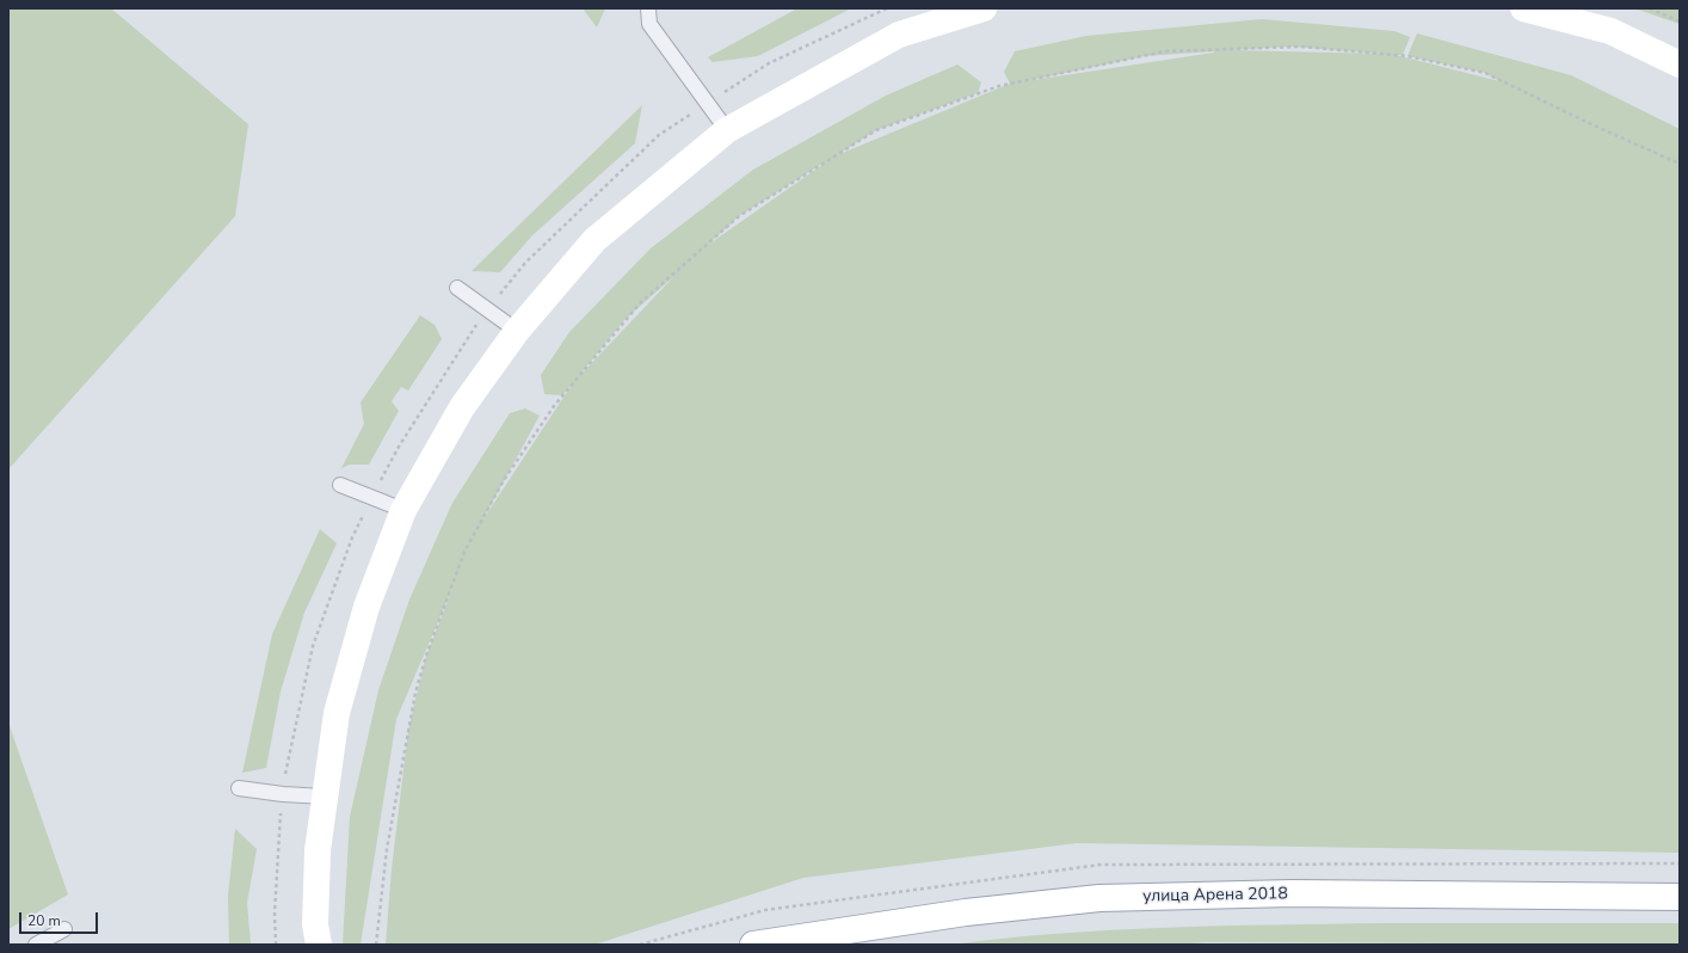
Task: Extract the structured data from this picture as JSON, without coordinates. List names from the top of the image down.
{
  "streets": {
    "main road": ["улица Арена 2018"]
  },
  "scale_bar": "20 m"
}
